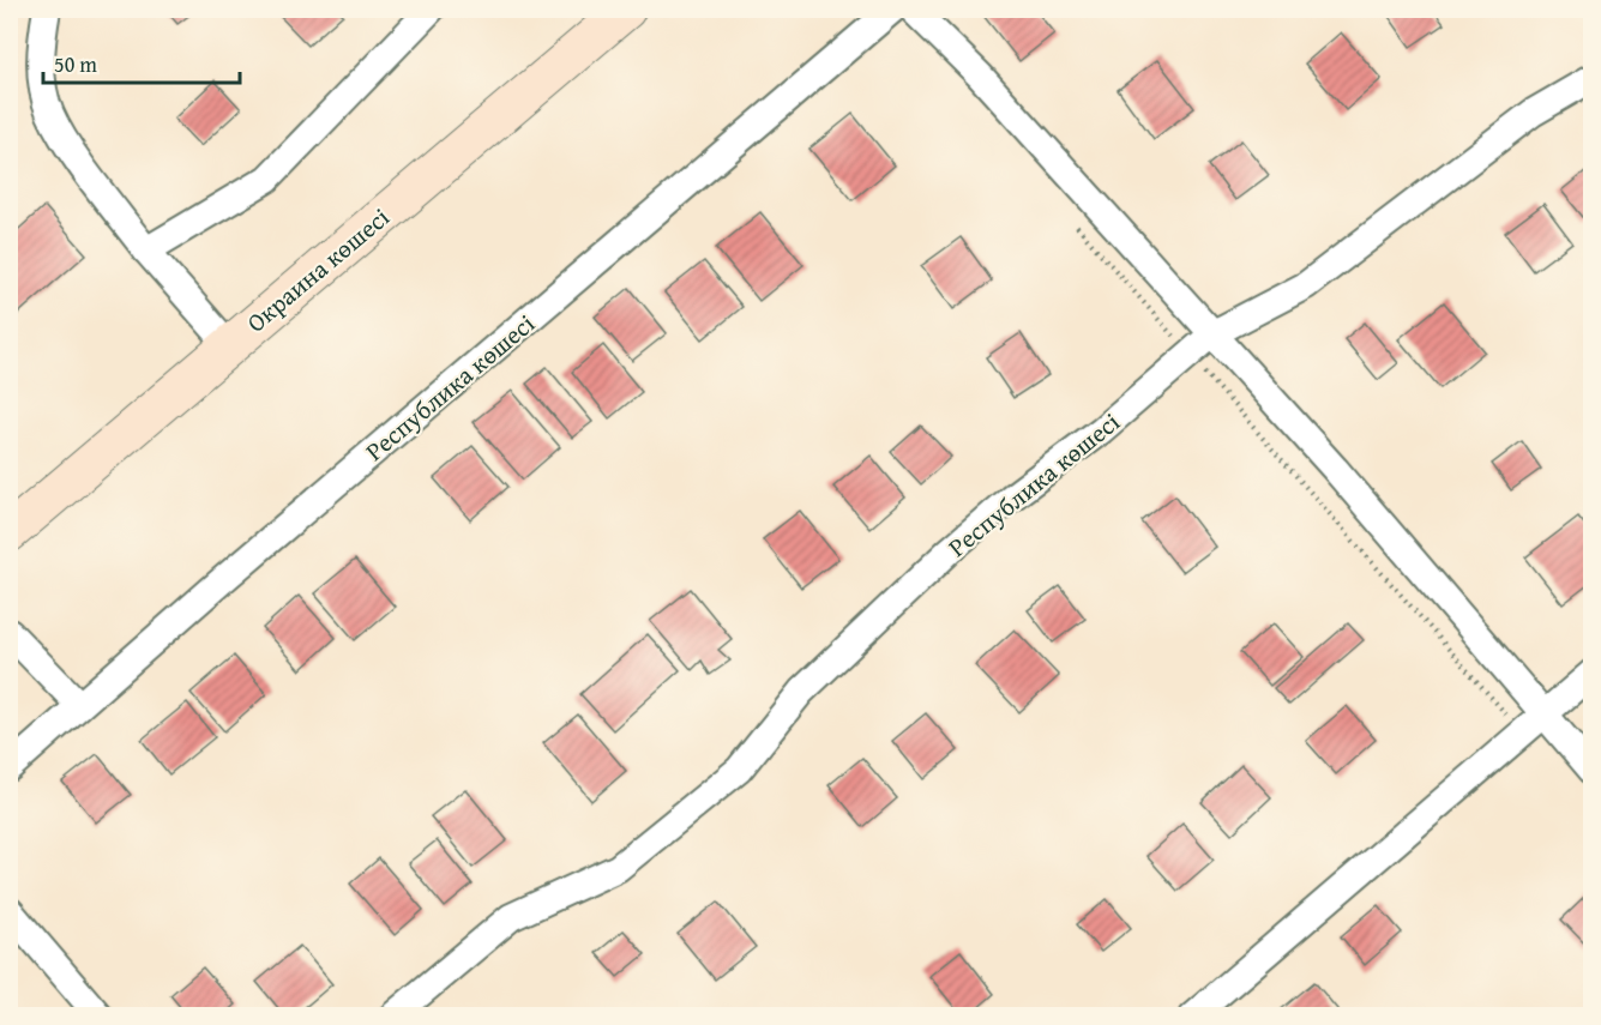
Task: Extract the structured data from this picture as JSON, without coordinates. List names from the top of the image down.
{
  "streets": {
    "main road": ["Окраина көшесі"],
    "street": ["Республика көшесі"]
  },
  "scale_bar": "50 m"
}
